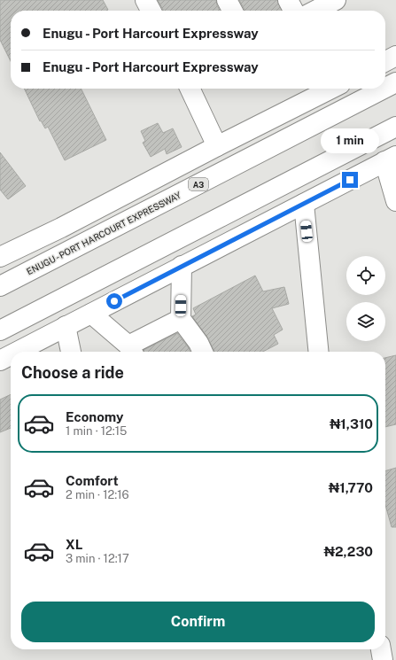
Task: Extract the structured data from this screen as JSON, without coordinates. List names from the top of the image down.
{
  "streets": {
    "main road": ["A3", "ENUGU - PORT HARCOURT EXPRESSWAY"]
  },
  "page": {
    "banner": ["Enugu - Port Harcourt Expressway", "Enugu - Port Harcourt Expressway"],
    "bubble": "1 min",
    "heading": "Choose a ride",
    "list": [
      {
        "name": "Economy",
        "note": "1 min · 12:15",
        "value": "₦1,310"
      },
      {
        "name": "Comfort",
        "note": "2 min · 12:16",
        "value": "₦1,770"
      },
      {
        "name": "XL",
        "note": "3 min · 12:17",
        "value": "₦2,230"
      }
    ],
    "buttons": "Confirm"
  }
}
